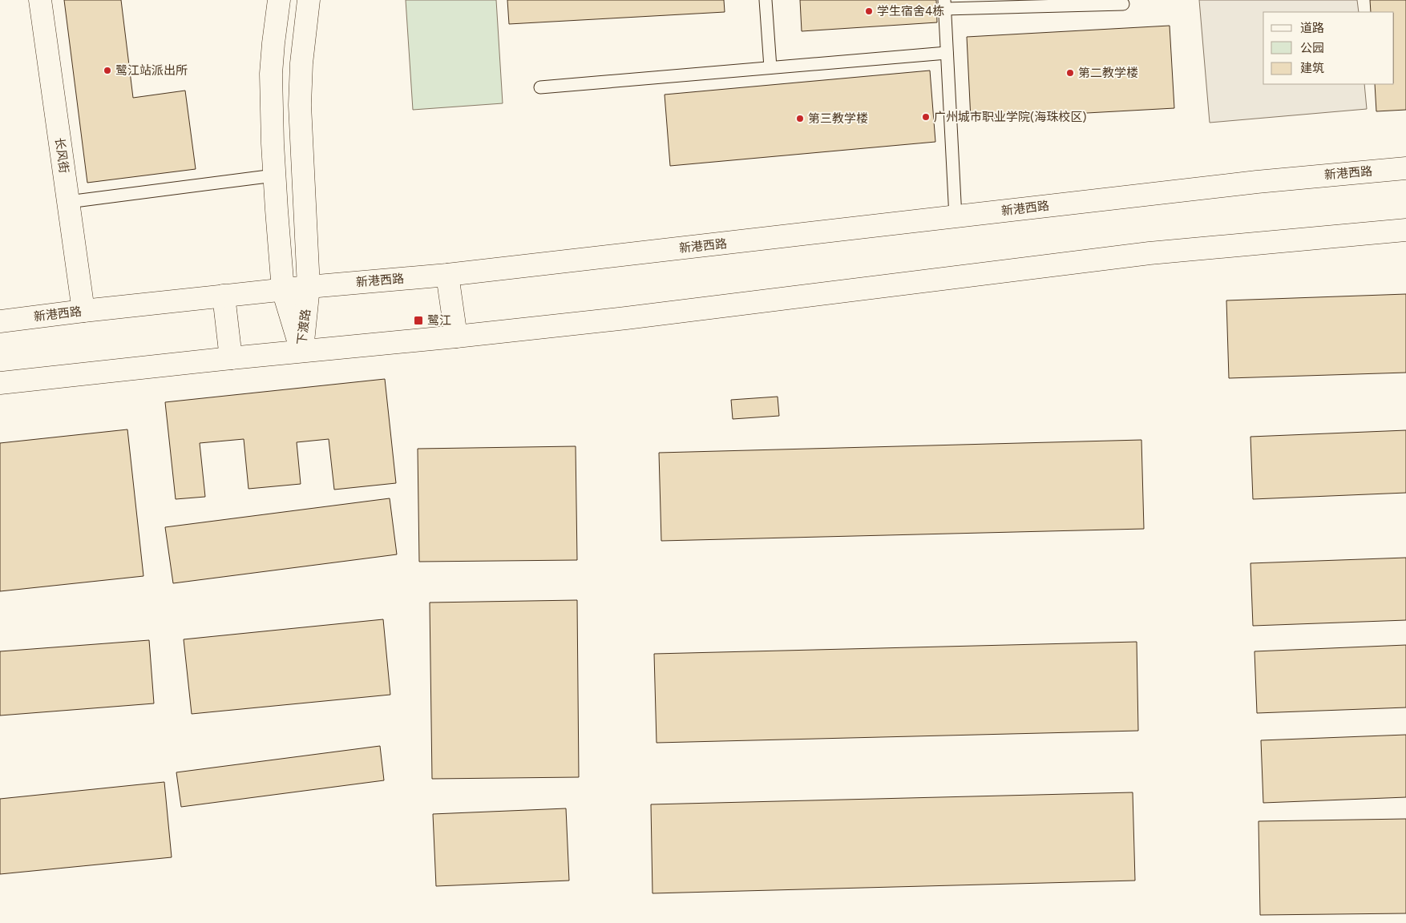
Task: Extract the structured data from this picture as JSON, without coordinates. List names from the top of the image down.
{
  "streets": {
    "main road": ["长风街", "新港西路", "下渡路"]
  },
  "crossings": [
    ["长风街", "新港西路"],
    ["新港西路", "下渡路"]
  ],
  "places": {
    "other": [
      "学生宿舍4栋",
      "鹭江站派出所",
      "第二教学楼",
      "广州城市职业学院(海珠校区)",
      "第三教学楼"
    ],
    "transit": ["鹭江"]
  },
  "legend": ["道路", "公园", "建筑"]
}
